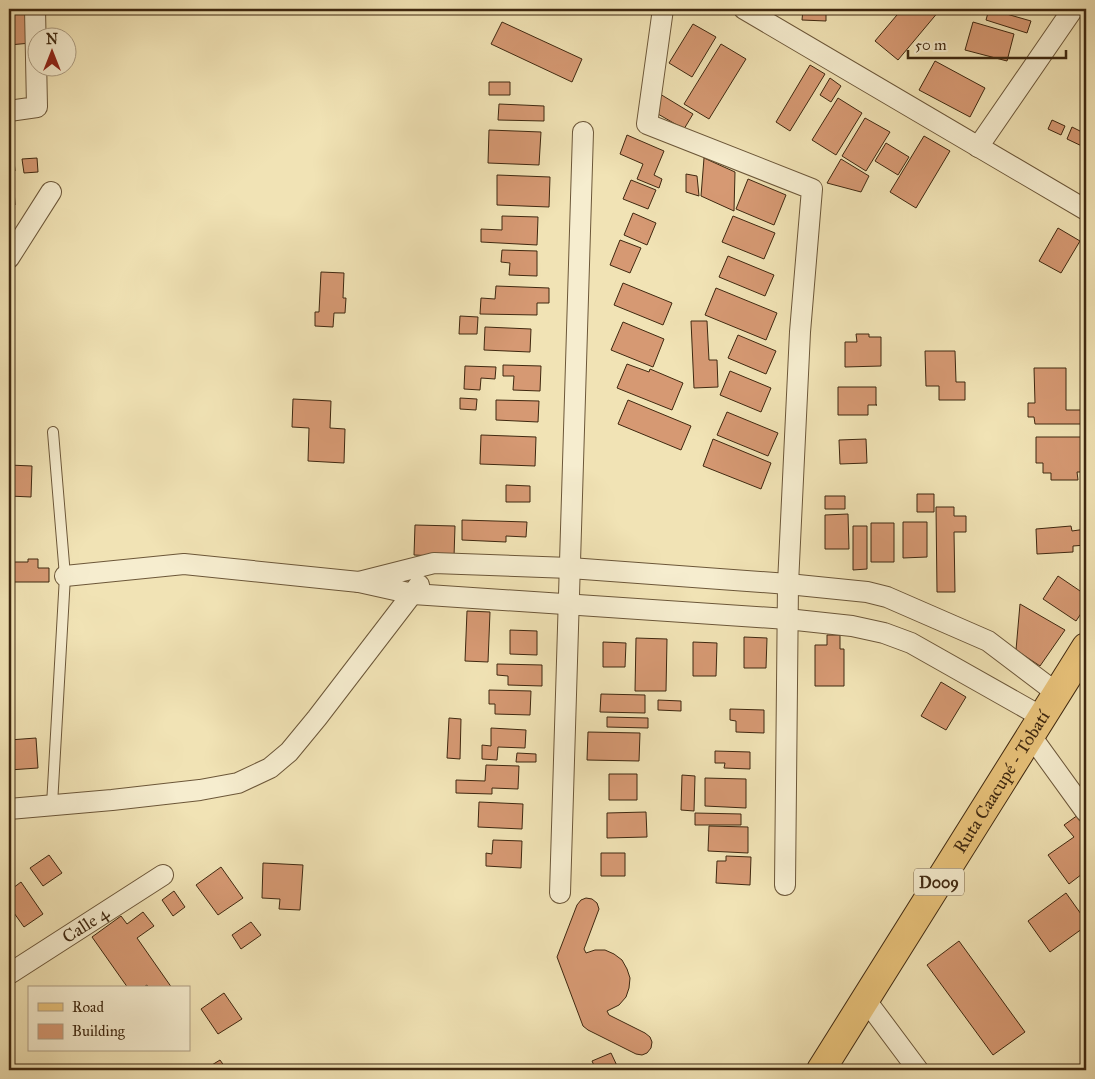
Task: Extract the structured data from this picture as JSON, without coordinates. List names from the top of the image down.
{
  "streets": {
    "main road": ["Ruta Caacupé - Tobatí", "D009"],
    "street": ["Calle 4"]
  },
  "legend": ["Road", "Building"],
  "scale_bar": "50 m",
  "north": "top"
}
